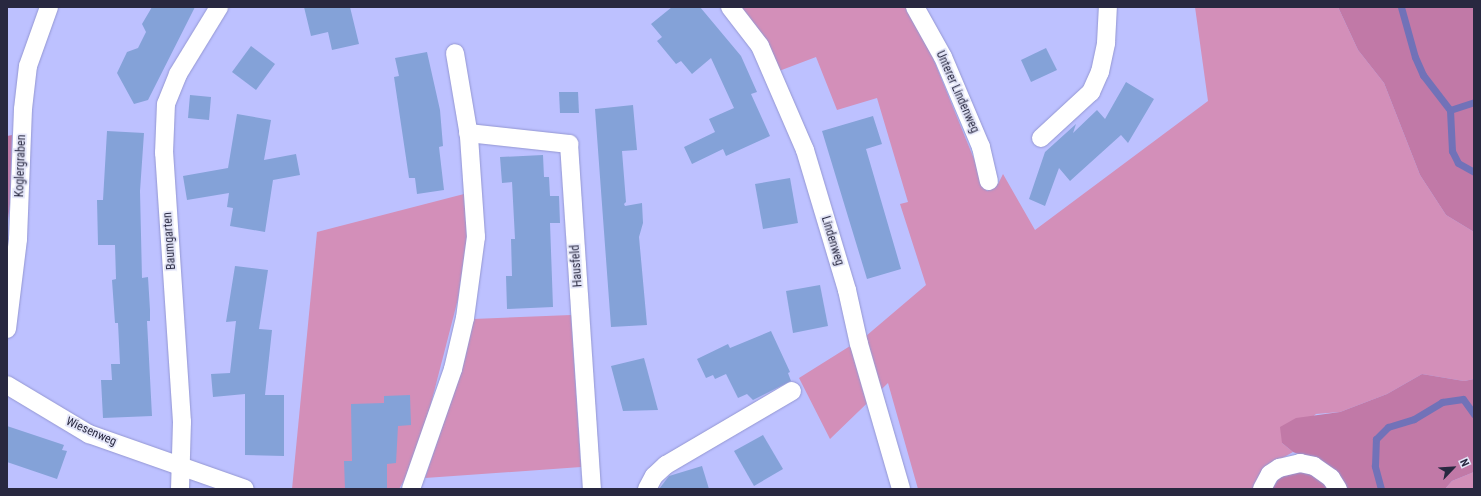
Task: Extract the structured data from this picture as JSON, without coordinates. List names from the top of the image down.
{
  "streets": {
    "street": [
      "Unterer Lindenweg",
      "Koglergraben",
      "Baumgarten",
      "Lindenweg",
      "Hausfeld",
      "Wiesenweg"
    ]
  },
  "crossings": [
    ["Baumgarten", "Wiesenweg"]
  ],
  "north": "top right"
}
